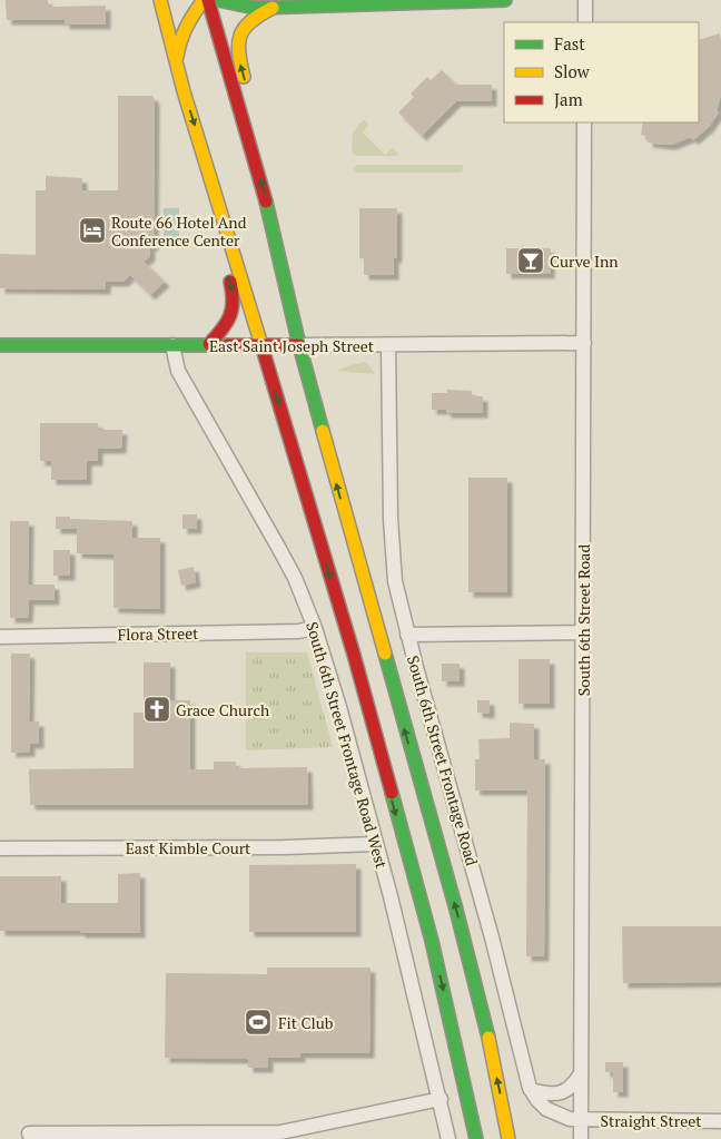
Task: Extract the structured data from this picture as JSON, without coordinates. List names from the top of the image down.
{
  "streets": {
    "main road": ["East Saint Joseph Street"],
    "street": [
      "South 6th Street Road",
      "Flora Street",
      "South 6th Street Frontage Road West",
      "South 6th Street Frontage Road",
      "East Kimble Court",
      "Straight Street"
    ]
  },
  "crossings": [
    ["East Saint Joseph Street", "South 6th Street Road"],
    ["East Saint Joseph Street", "South 6th Street Frontage Road West"],
    ["East Saint Joseph Street", "South 6th Street Frontage Road"],
    ["South 6th Street Road", "South 6th Street Frontage Road"],
    ["South 6th Street Road", "Straight Street"],
    ["Flora Street", "South 6th Street Frontage Road West"],
    ["South 6th Street Frontage Road West", "East Kimble Court"],
    ["South 6th Street Frontage Road", "Straight Street"]
  ],
  "places": {
    "hotel": ["Route 66 Hotel And Conference Center"],
    "bar": ["Curve Inn"],
    "church": ["Grace Church"],
    "sports": ["Fit Club"]
  },
  "legend": ["Fast", "Slow", "Jam"]
}
